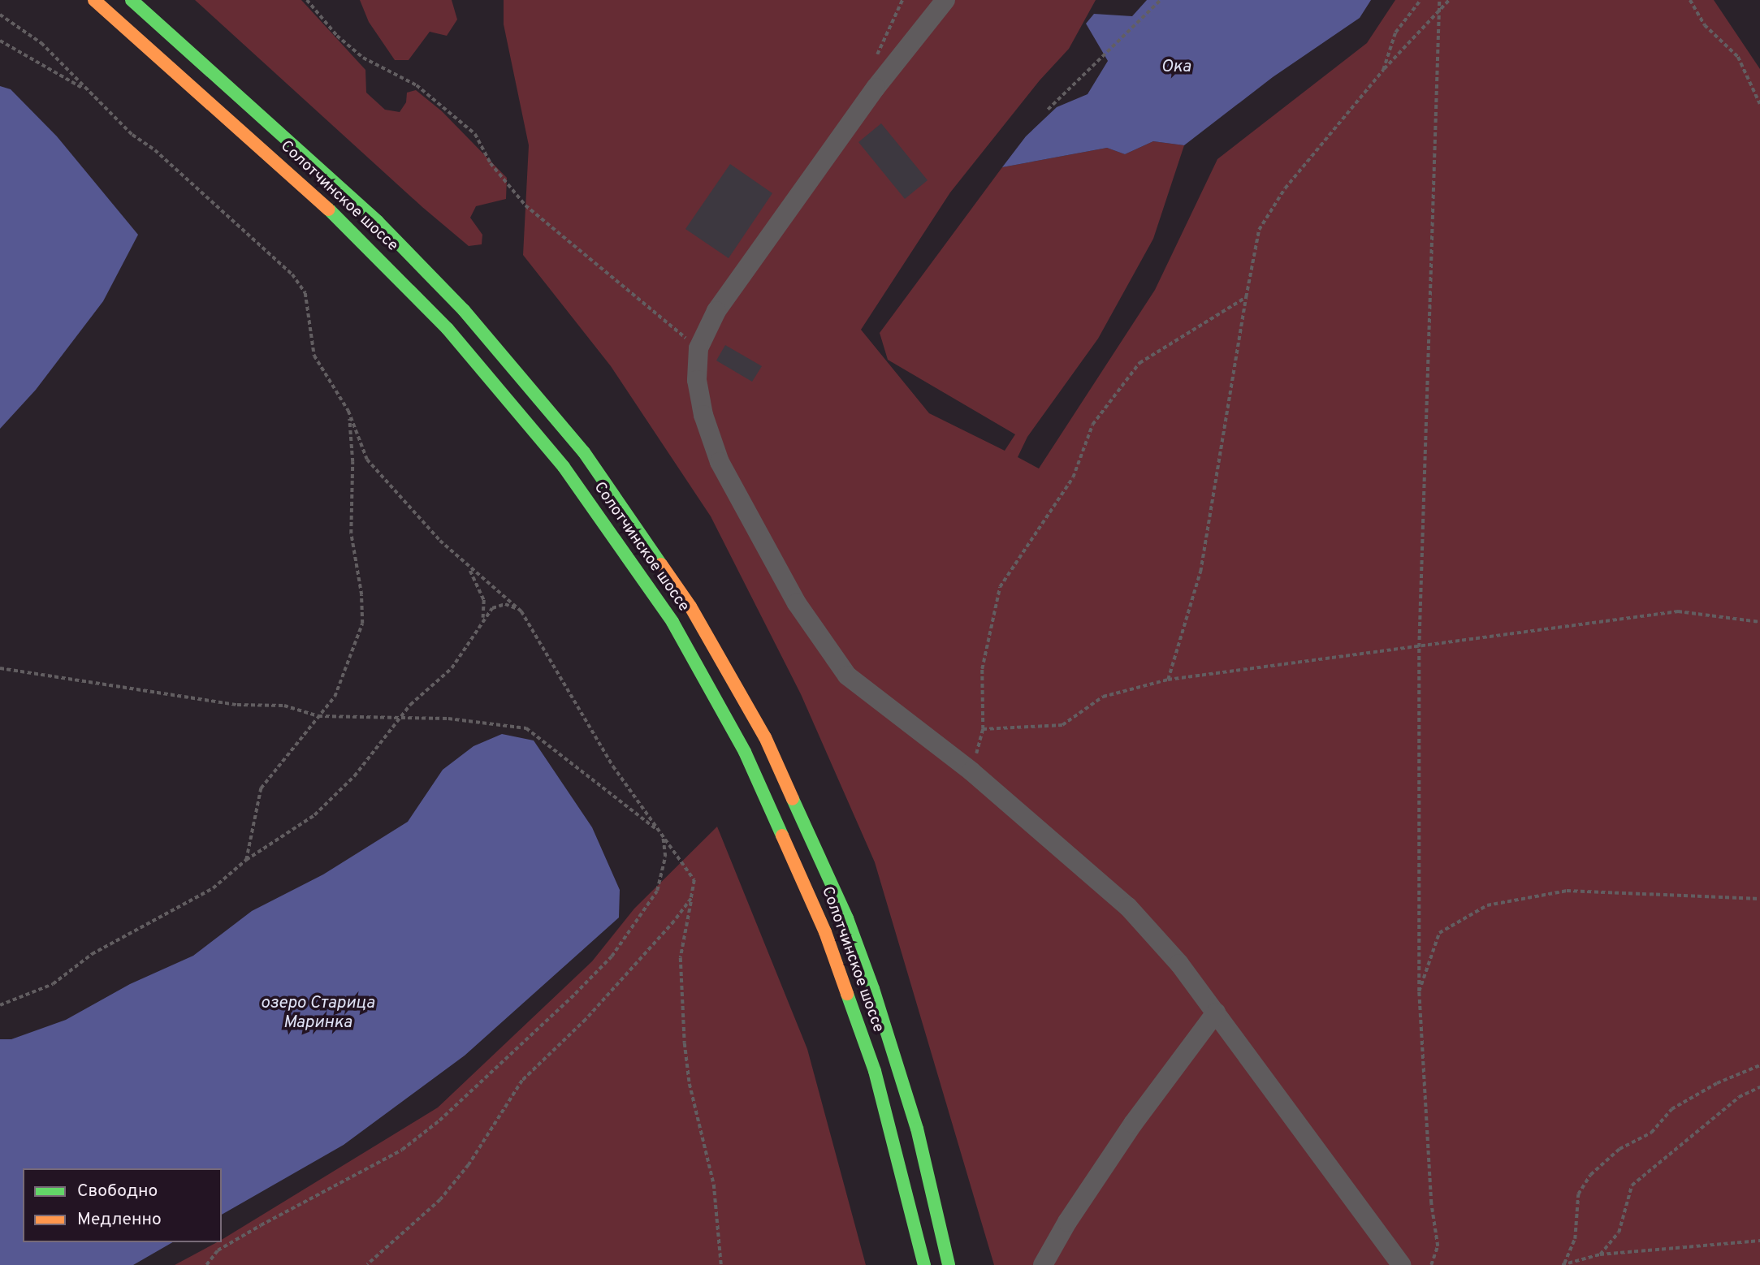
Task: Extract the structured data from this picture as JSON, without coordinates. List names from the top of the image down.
{
  "streets": {
    "main road": ["Солотчинское шоссе"]
  },
  "water": ["Ока", "озеро Старица Маринка"],
  "legend": ["Свободно", "Медленно"]
}
